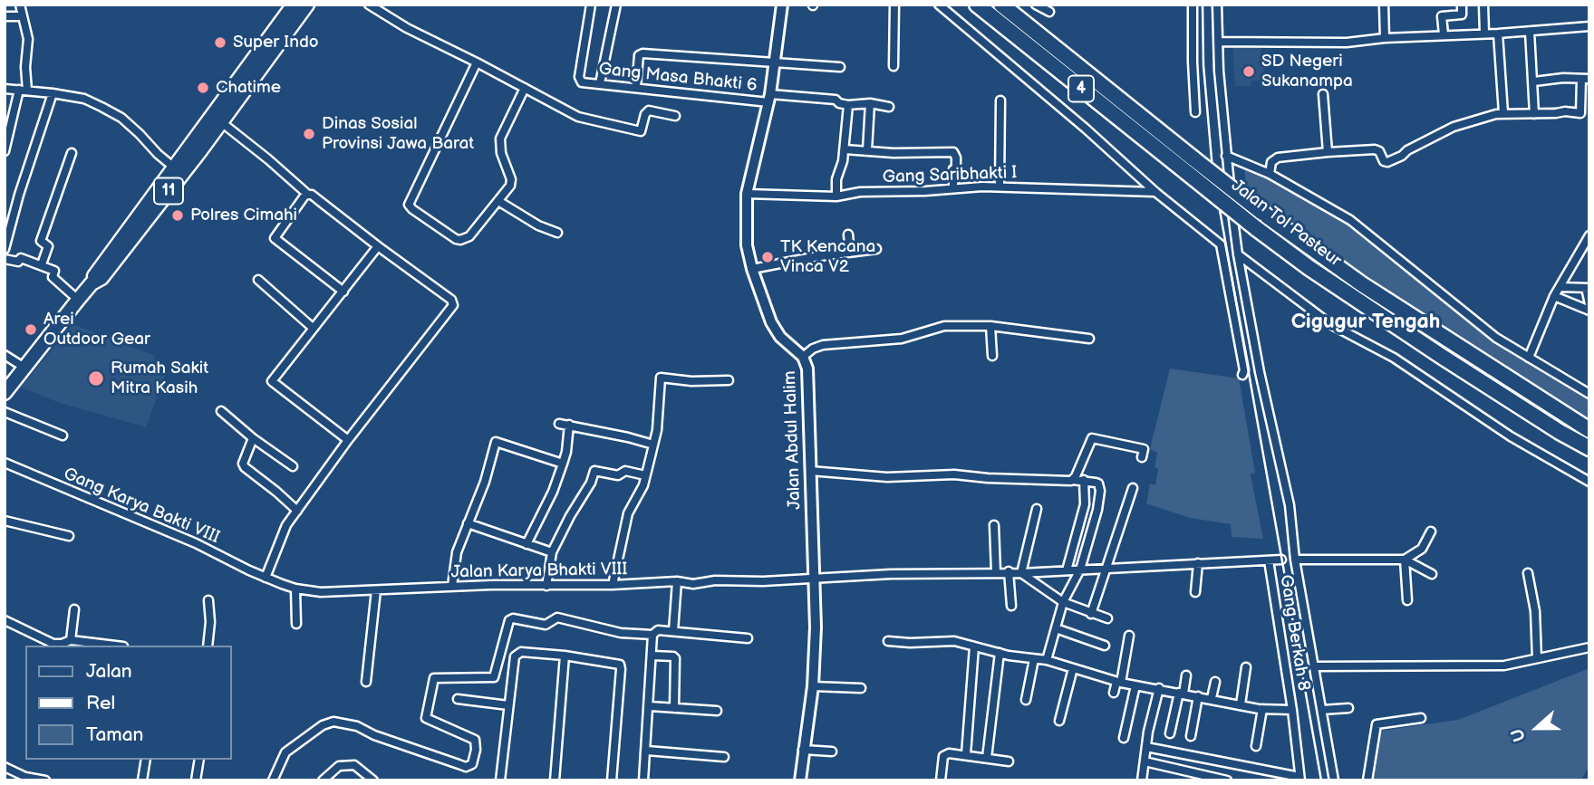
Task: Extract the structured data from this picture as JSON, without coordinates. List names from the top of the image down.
{
  "streets": {
    "highway": ["4", "11", "Jalan Tol Pasteur"],
    "street": [
      "Gang Masa Bhakti 6",
      "Gang Saribhakti I",
      "Jalan Abdul Halim",
      "Gang Karya Bakti VIII",
      "Jalan Karya Bhakti VIII",
      "Gang Berkah 8"
    ]
  },
  "crossings": [
    ["Gang Masa Bhakti 6", "Jalan Abdul Halim"],
    ["Gang Saribhakti I", "Jalan Abdul Halim"],
    ["Jalan Abdul Halim", "Jalan Karya Bhakti VIII"],
    ["Gang Karya Bakti VIII", "Jalan Karya Bhakti VIII"],
    ["Jalan Karya Bhakti VIII", "Gang Berkah 8"]
  ],
  "districts": ["Cigugur Tengah"],
  "places": [
    "Super Indo",
    "SD Negeri Sukanampa",
    "Chatime",
    "Dinas Sosial Provinsi Jawa Barat",
    "Polres Cimahi",
    "TK Kencana Vinca V2",
    "Arei Outdoor Gear",
    "Rumah Sakit Mitra Kasih"
  ],
  "legend": ["Jalan", "Rel", "Taman"],
  "north": "left"
}
